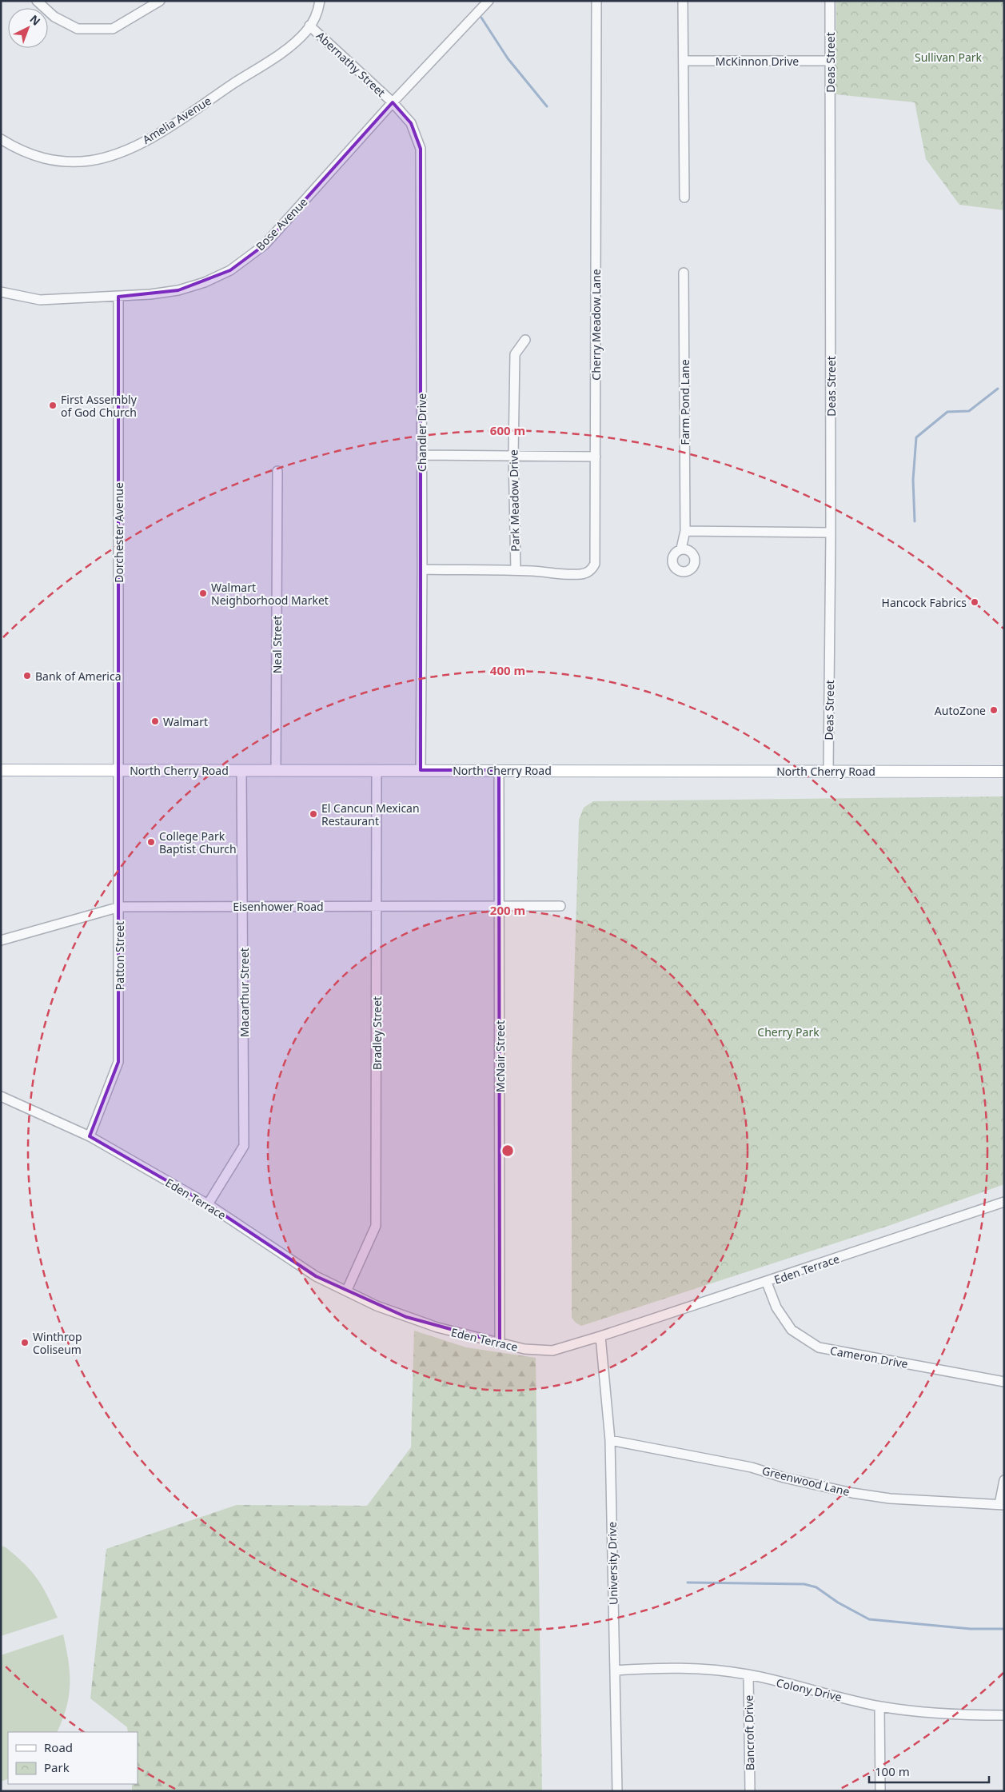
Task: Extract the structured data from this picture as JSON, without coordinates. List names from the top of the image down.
{
  "streets": {
    "main road": ["North Cherry Road"],
    "street": [
      "McKinnon Drive",
      "Deas Street",
      "Abernathy Street",
      "Amelia Avenue",
      "Bose Avenue",
      "Cherry Meadow Lane",
      "Farm Pond Lane",
      "Chandler Drive",
      "Park Meadow Drive",
      "Dorchester Avenue",
      "Neal Street",
      "Eisenhower Road",
      "Patton Street",
      "Macarthur Street",
      "Bradley Street",
      "McNair Street",
      "Eden Terrace",
      "Cameron Drive",
      "Greenwood Lane",
      "University Drive",
      "Colony Drive",
      "Bancroft Drive"
    ]
  },
  "crossings": [
    ["McKinnon Drive", "Deas Street"],
    ["Deas Street", "North Cherry Road"],
    ["Abernathy Street", "Amelia Avenue"],
    ["Abernathy Street", "Bose Avenue"],
    ["Abernathy Street", "Chandler Drive"],
    ["Bose Avenue", "Chandler Drive"],
    ["Bose Avenue", "Dorchester Avenue"],
    ["Cherry Meadow Lane", "Park Meadow Drive"],
    ["Chandler Drive", "North Cherry Road"],
    ["Dorchester Avenue", "North Cherry Road"],
    ["Dorchester Avenue", "Patton Street"],
    ["Neal Street", "North Cherry Road"],
    ["North Cherry Road", "Patton Street"],
    ["North Cherry Road", "Macarthur Street"],
    ["North Cherry Road", "Bradley Street"],
    ["North Cherry Road", "McNair Street"],
    ["Eisenhower Road", "Patton Street"],
    ["Eisenhower Road", "Macarthur Street"],
    ["Eisenhower Road", "Bradley Street"],
    ["Eisenhower Road", "McNair Street"],
    ["Patton Street", "Eden Terrace"],
    ["Macarthur Street", "Eden Terrace"],
    ["Bradley Street", "Eden Terrace"],
    ["McNair Street", "Eden Terrace"],
    ["Eden Terrace", "Cameron Drive"],
    ["Eden Terrace", "University Drive"],
    ["Greenwood Lane", "University Drive"],
    ["University Drive", "Colony Drive"],
    ["Colony Drive", "Bancroft Drive"]
  ],
  "parks": ["Sullivan Park", "Cherry Park"],
  "places": [
    "First Assembly of God Church",
    "Walmart Neighborhood Market",
    "Hancock Fabrics",
    "Bank of America",
    "AutoZone",
    "Walmart",
    "El Cancun Mexican Restaurant",
    "College Park Baptist Church",
    "Winthrop Coliseum"
  ],
  "legend": ["Road", "Park"],
  "scale_bar": "100 m",
  "north": "top right",
  "rings": ["600 m", "400 m", "200 m"]
}
